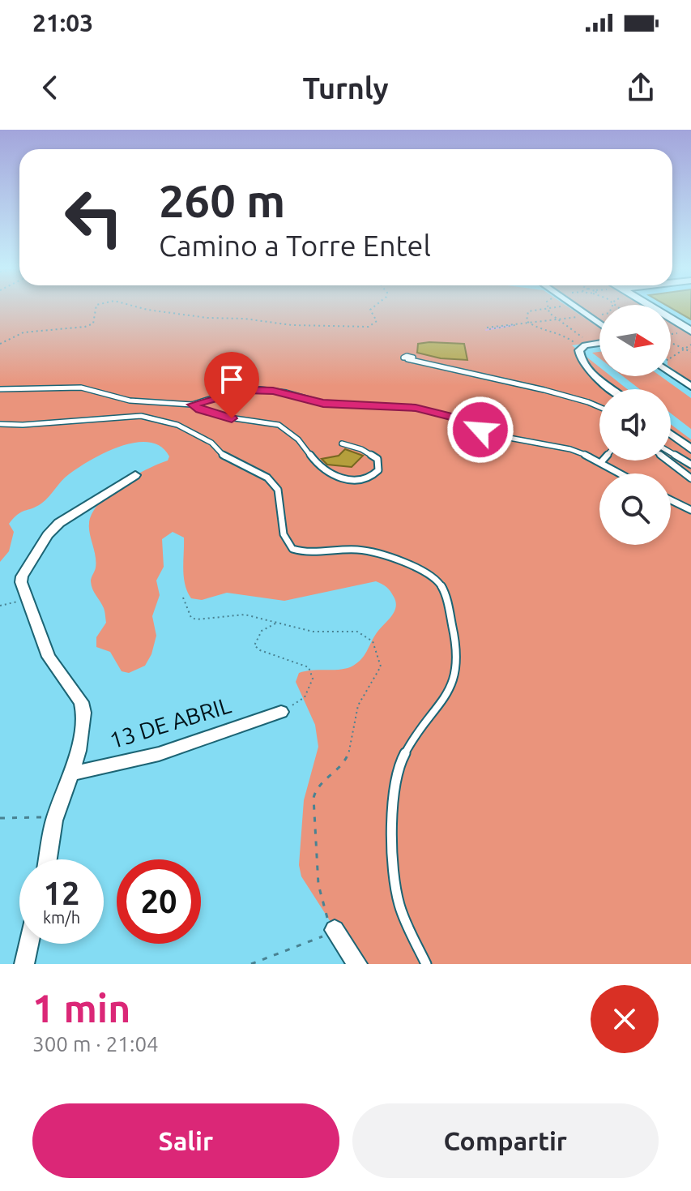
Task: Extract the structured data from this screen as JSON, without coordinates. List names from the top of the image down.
{
  "streets": {
    "street": ["13 DE ABRIL"]
  },
  "north": "right",
  "page": {
    "status": "21:03",
    "header": "Turnly",
    "turn": ["260 m", "Camino a Torre Entel"],
    "speed": "12 km/h",
    "limit": "20",
    "heading": ["1 min", "300 m · 21:04"],
    "buttons": ["Salir", "Compartir"]
  }
}
